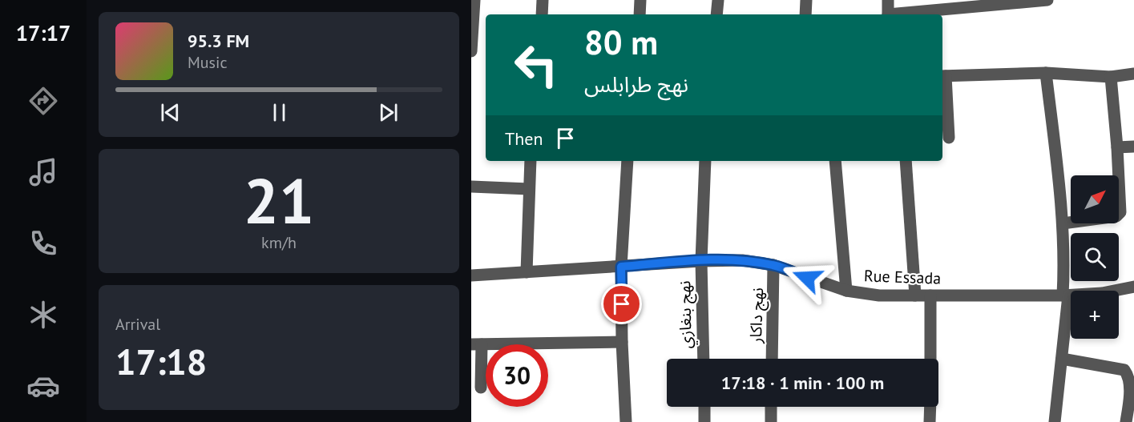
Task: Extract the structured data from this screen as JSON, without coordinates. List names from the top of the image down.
{
  "streets": {
    "street": ["Rue Essada", "نهج بنغازي", "نهج داكار"]
  },
  "crossings": [
    ["Rue Essada", "نهج بنغازي"],
    ["Rue Essada", "نهج داكار"]
  ],
  "north": "top right",
  "page": {
    "tabs": "17:17",
    "turn": ["80 m", "نهج طرابلس"],
    "song": ["95.3 FM", "Music"],
    "then": "Then",
    "tile": [
      ["21", "km/h"],
      ["Arrival", "17:18"]
    ],
    "map_buttons": "+",
    "limit": "30",
    "trip": "17:18 · 1 min · 100 m"
  }
}
